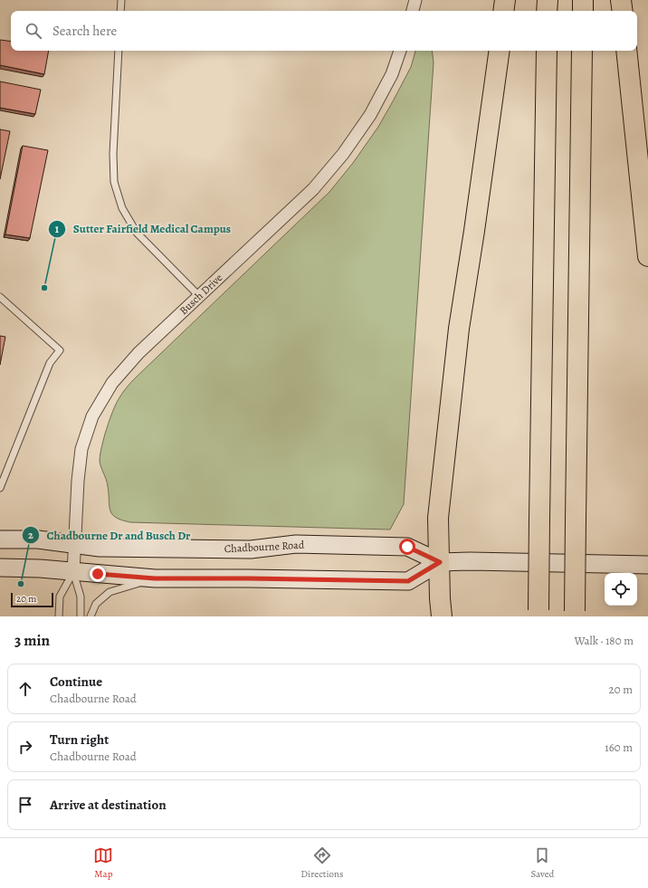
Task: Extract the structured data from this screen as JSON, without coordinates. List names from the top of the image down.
{
  "streets": {
    "main road": ["Chadbourne Road"],
    "street": ["Busch Drive"]
  },
  "crossings": [
    ["Busch Drive", "Chadbourne Road"]
  ],
  "places": ["Sutter Fairfield Medical Campus", "Chadbourne Dr and Busch Dr"],
  "scale_bar": "20 m",
  "page": {
    "search": "Search here",
    "scale": "20 m",
    "heading": ["3 min", "Walk · 180 m"],
    "list": [
      ["Continue", "Chadbourne Road", "20 m"],
      ["Turn right", "Chadbourne Road", "160 m"],
      "Arrive at destination"
    ],
    "nav": ["Map", "Directions", "Saved"]
  }
}
